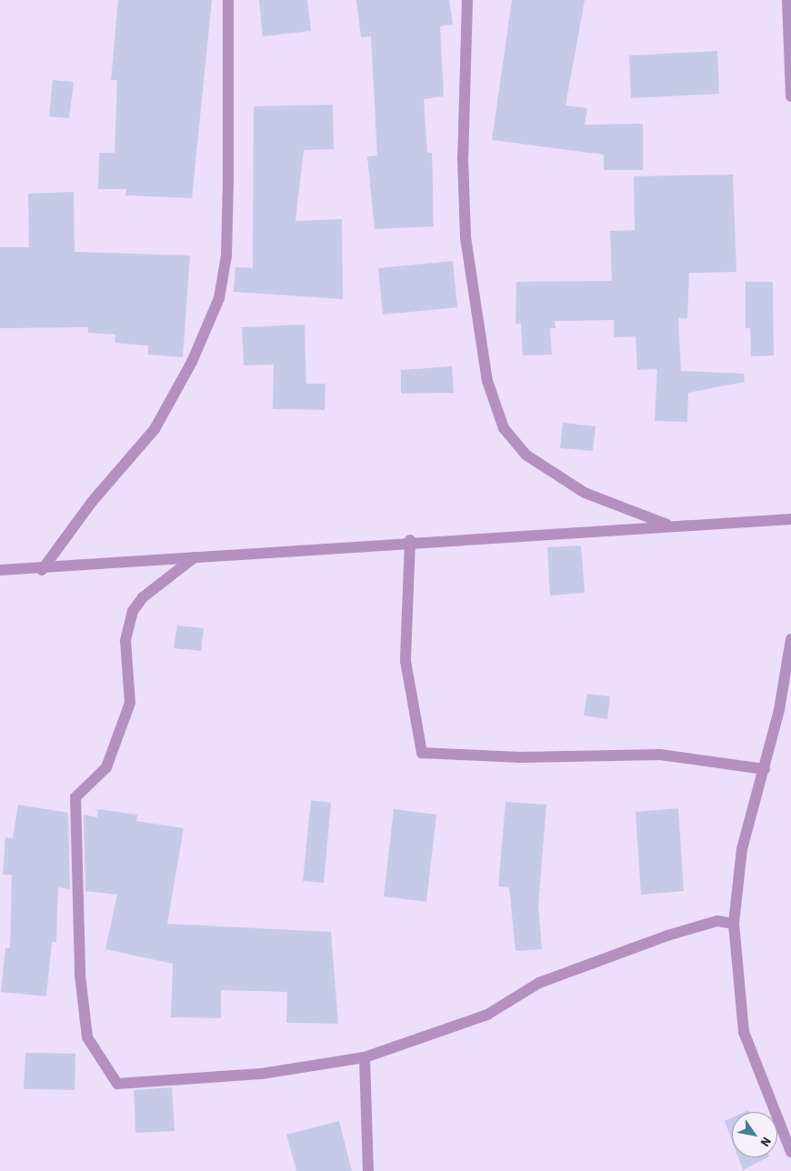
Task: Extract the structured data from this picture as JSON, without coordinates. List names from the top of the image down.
{
  "north": "bottom right"
}
